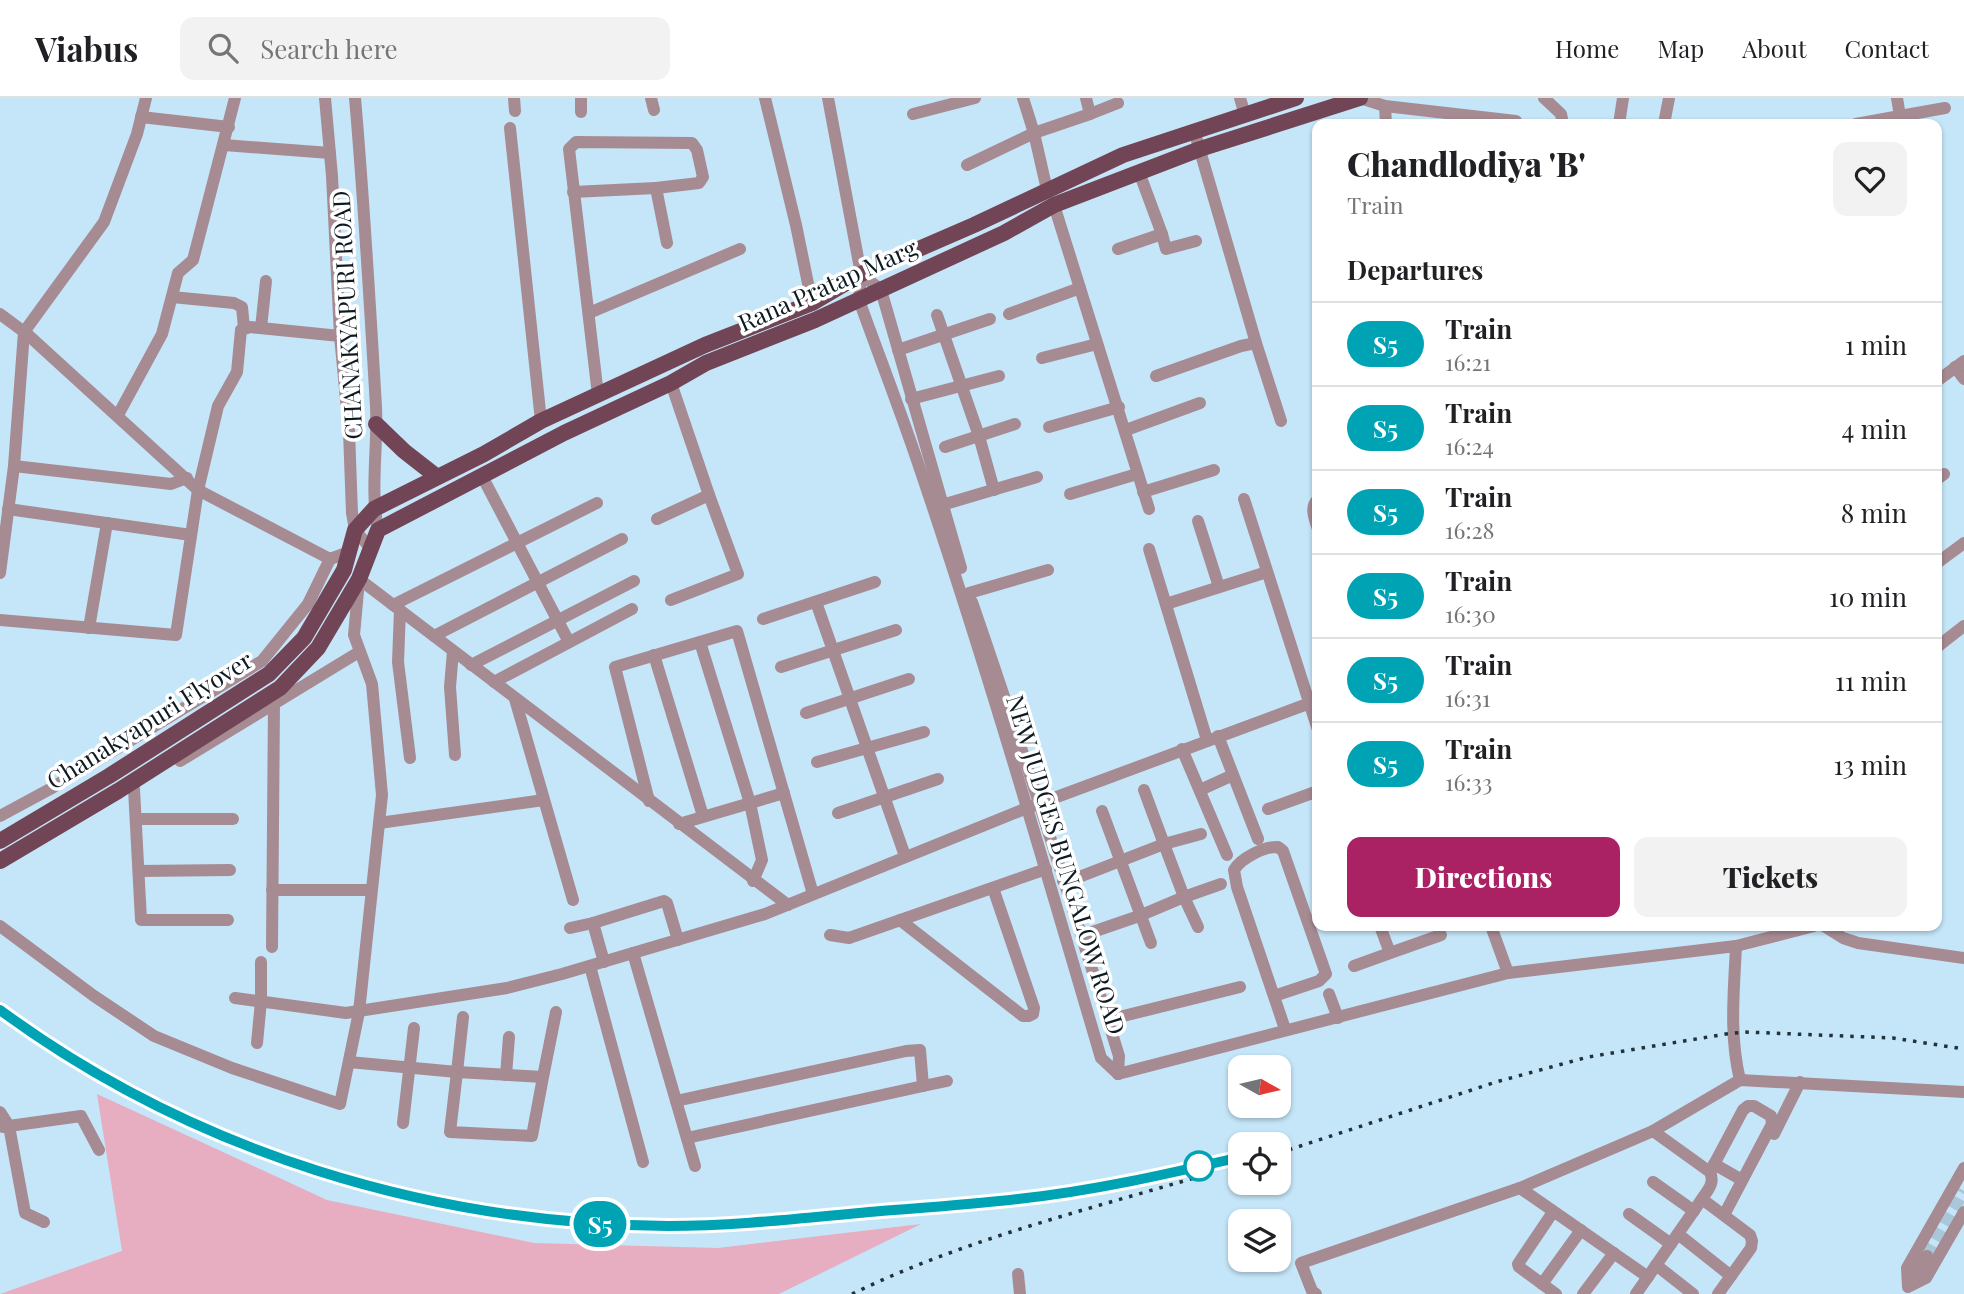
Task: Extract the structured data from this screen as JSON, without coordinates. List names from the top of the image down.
{
  "streets": {
    "main road": ["Rana Pratap Marg", "Chanakyapuri Flyover"],
    "street": ["CHANAKYAPURI ROAD", "NEW JUDGES BUNGALOW ROAD"]
  },
  "crossings": [
    ["Rana Pratap Marg", "CHANAKYAPURI ROAD"],
    ["Rana Pratap Marg", "Chanakyapuri Flyover"],
    ["Rana Pratap Marg", "NEW JUDGES BUNGALOW ROAD"]
  ],
  "north": "right",
  "page": {
    "header": "Viabus",
    "search": "Search here",
    "nav": [
      "Home",
      "Map",
      "About",
      "Contact"
    ],
    "on_map": "S5",
    "heading": [
      ["Chandlodiya 'B'", "Train"],
      "Departures"
    ],
    "list": [
      {
        "mark": "S5",
        "name": "Train",
        "note": "16:21",
        "value": "1 min"
      },
      {
        "mark": "S5",
        "name": "Train",
        "note": "16:24",
        "value": "4 min"
      },
      {
        "mark": "S5",
        "name": "Train",
        "note": "16:28",
        "value": "8 min"
      },
      {
        "mark": "S5",
        "name": "Train",
        "note": "16:30",
        "value": "10 min"
      },
      {
        "mark": "S5",
        "name": "Train",
        "note": "16:31",
        "value": "11 min"
      },
      {
        "mark": "S5",
        "name": "Train",
        "note": "16:33",
        "value": "13 min"
      }
    ],
    "buttons": ["Directions", "Tickets"]
  }
}
